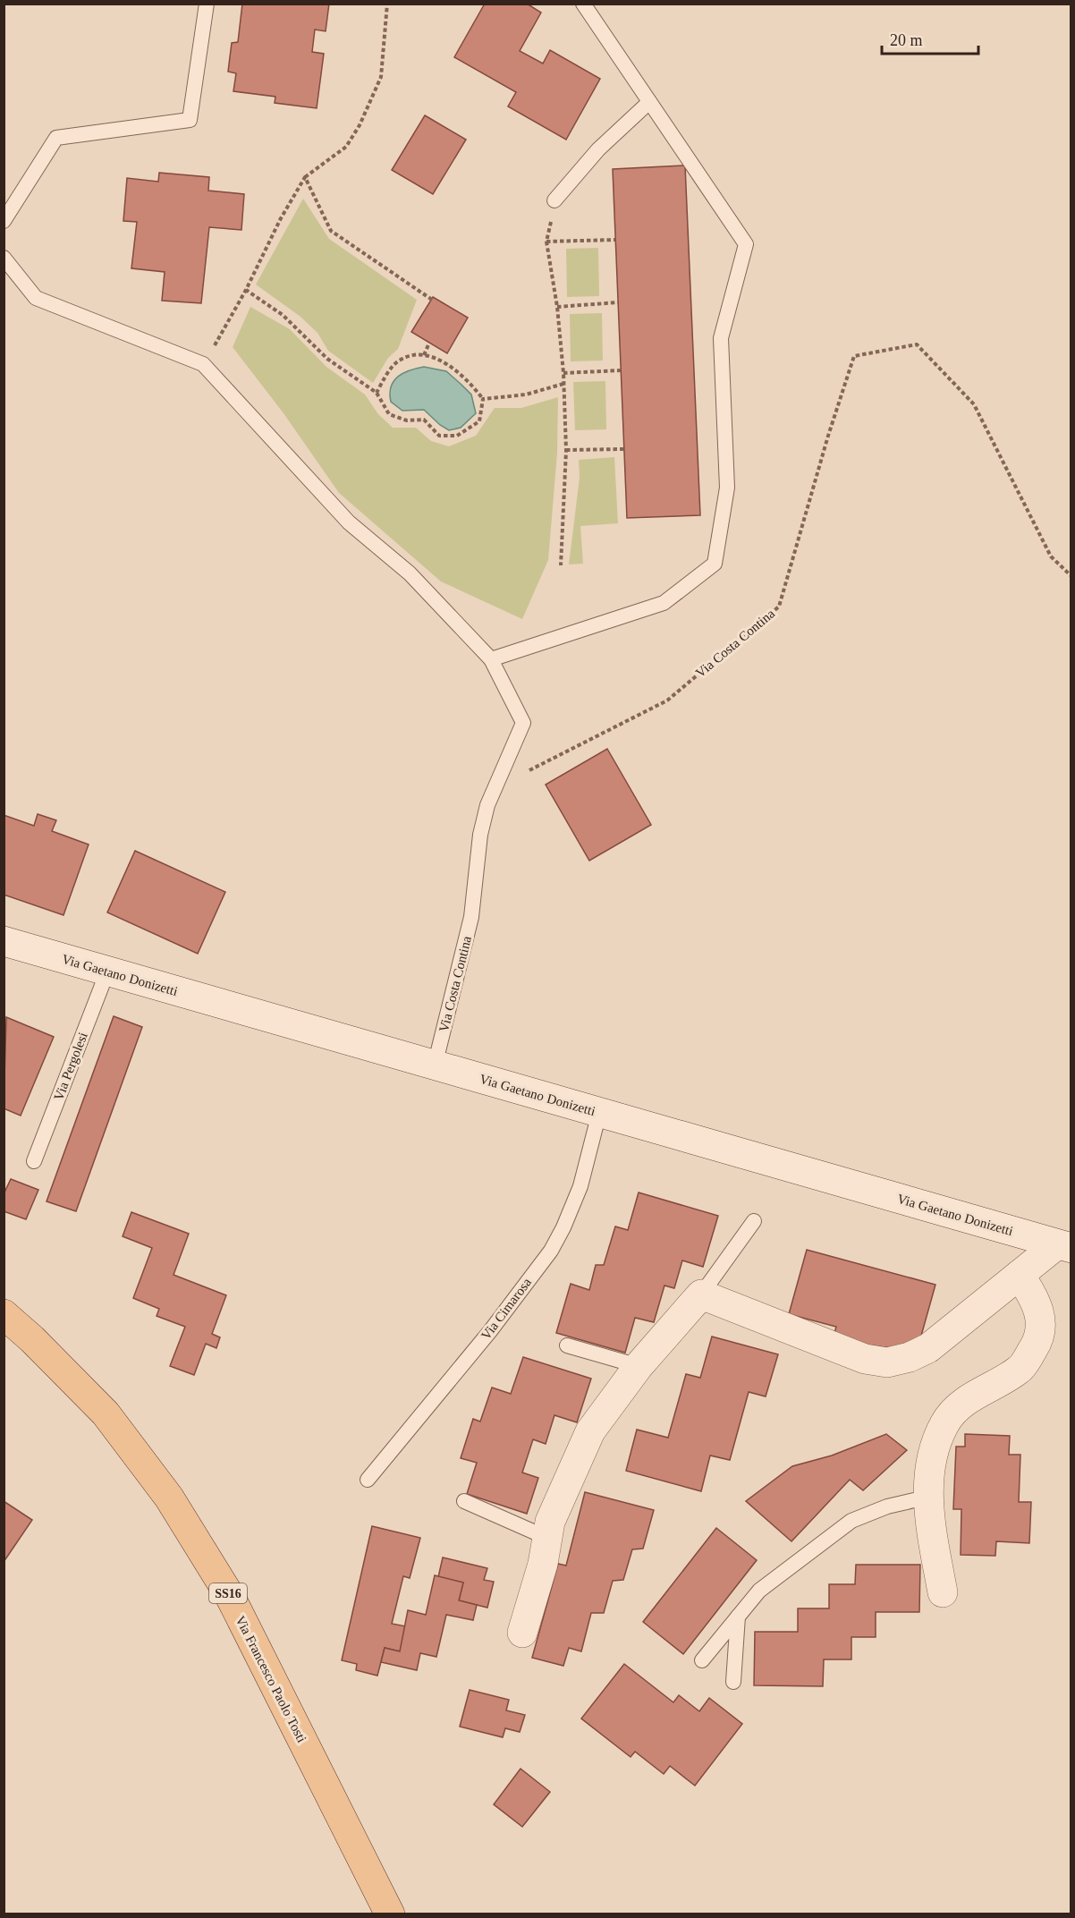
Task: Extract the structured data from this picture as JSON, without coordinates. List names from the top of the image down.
{
  "streets": {
    "main road": ["SS16", "Via Francesco Paolo Tosti"],
    "street": ["Via Gaetano Donizetti"],
    "lane": ["Via Costa Contina", "Via Pergolesi", "Via Cimarosa"]
  },
  "crossings": [
    ["Via Costa Contina", "Via Gaetano Donizetti"],
    ["Via Gaetano Donizetti", "Via Pergolesi"],
    ["Via Gaetano Donizetti", "Via Cimarosa"]
  ],
  "scale_bar": "20 m"
}
